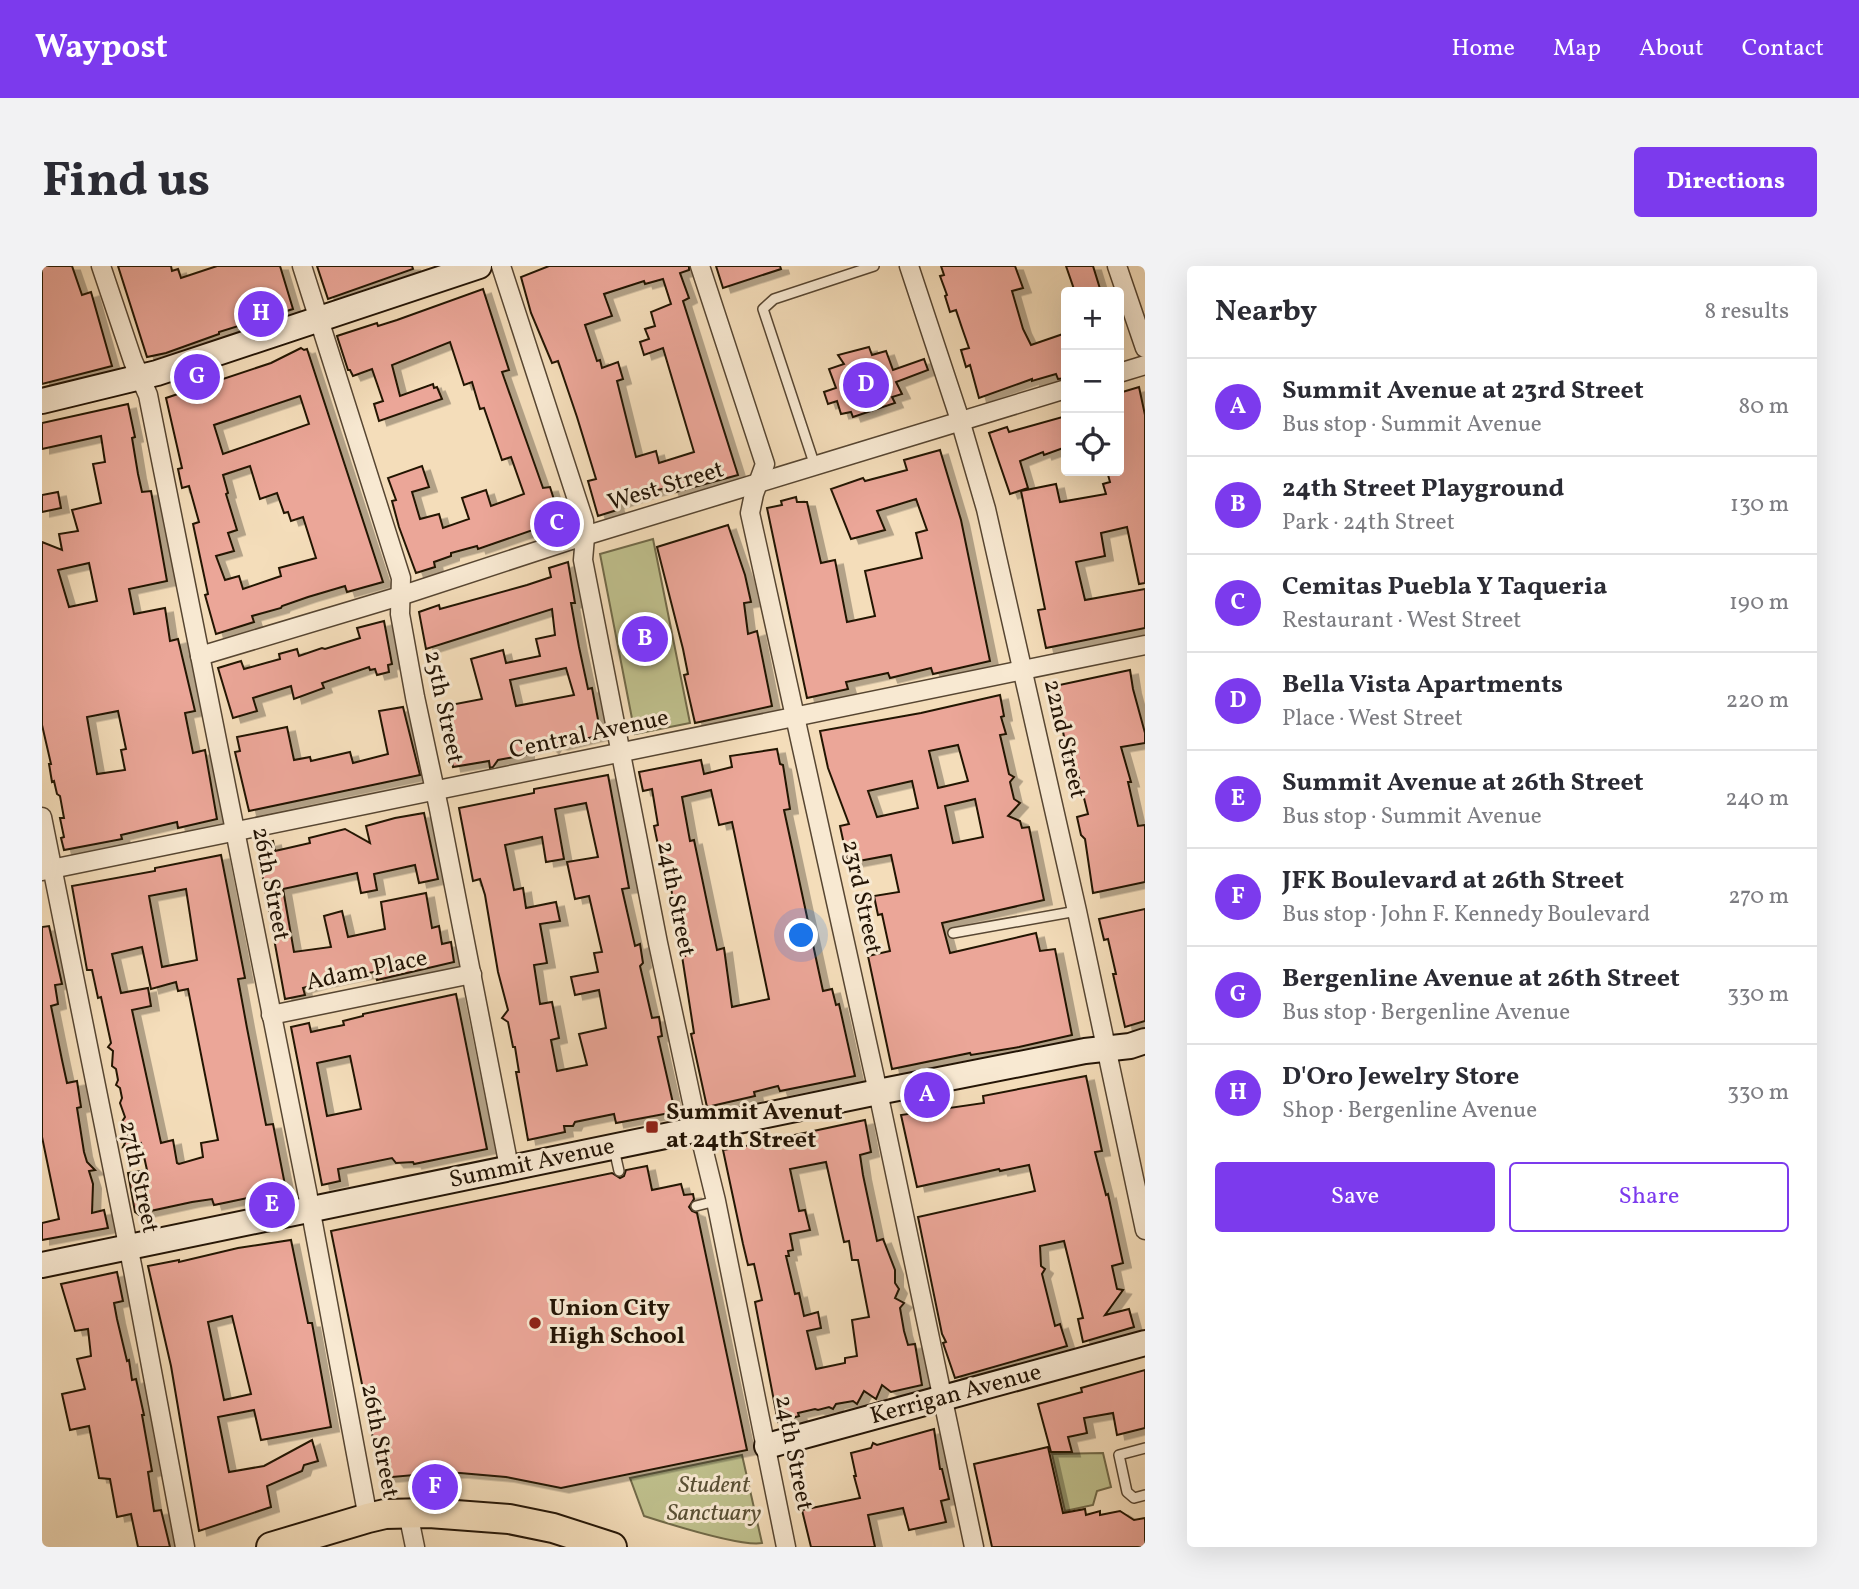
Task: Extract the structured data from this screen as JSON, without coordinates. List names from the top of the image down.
{
  "streets": {
    "street": [
      "West Street",
      "25th Street",
      "Central Avenue",
      "22nd Street",
      "26th Street",
      "23rd Street",
      "24th Street",
      "Adam Place",
      "Summit Avenue",
      "27th Street",
      "Kerrigan Avenue"
    ]
  },
  "crossings": [
    ["West Street", "25th Street"],
    ["West Street", "22nd Street"],
    ["West Street", "26th Street"],
    ["West Street", "23rd Street"],
    ["West Street", "24th Street"],
    ["25th Street", "Central Avenue"],
    ["25th Street", "Adam Place"],
    ["25th Street", "Summit Avenue"],
    ["Central Avenue", "22nd Street"],
    ["Central Avenue", "26th Street"],
    ["Central Avenue", "23rd Street"],
    ["Central Avenue", "24th Street"],
    ["Central Avenue", "27th Street"],
    ["22nd Street", "Summit Avenue"],
    ["26th Street", "Adam Place"],
    ["26th Street", "Summit Avenue"],
    ["23rd Street", "Summit Avenue"],
    ["23rd Street", "Kerrigan Avenue"],
    ["24th Street", "Summit Avenue"],
    ["24th Street", "Kerrigan Avenue"],
    ["Summit Avenue", "27th Street"]
  ],
  "parks": ["Student Sanctuary"],
  "places": {
    "transit": ["Summit Avenut at 24th Street"],
    "other": ["Union City High School"]
  },
  "page": {
    "header": "Waypost",
    "nav": [
      "Home",
      "Map",
      "About",
      "Contact"
    ],
    "buttons": [
      "Directions",
      ["Save", "Share"]
    ],
    "title": "Find us",
    "heading": ["Nearby", "8 results"],
    "map_buttons": ["+", "−"],
    "pins": [
      "H",
      "G",
      "D",
      "C",
      "B",
      "A",
      "E",
      "F"
    ],
    "list": [
      {
        "mark": "A",
        "name": "Summit Avenue at 23rd Street",
        "note": "Bus stop · Summit Avenue",
        "value": "80 m"
      },
      {
        "mark": "B",
        "name": "24th Street Playground",
        "note": "Park · 24th Street",
        "value": "130 m"
      },
      {
        "mark": "C",
        "name": "Cemitas Puebla Y Taqueria",
        "note": "Restaurant · West Street",
        "value": "190 m"
      },
      {
        "mark": "D",
        "name": "Bella Vista Apartments",
        "note": "Place · West Street",
        "value": "220 m"
      },
      {
        "mark": "E",
        "name": "Summit Avenue at 26th Street",
        "note": "Bus stop · Summit Avenue",
        "value": "240 m"
      },
      {
        "mark": "F",
        "name": "JFK Boulevard at 26th Street",
        "note": "Bus stop · John F. Kennedy Boulevard",
        "value": "270 m"
      },
      {
        "mark": "G",
        "name": "Bergenline Avenue at 26th Street",
        "note": "Bus stop · Bergenline Avenue",
        "value": "330 m"
      },
      {
        "mark": "H",
        "name": "D'Oro Jewelry Store",
        "note": "Shop · Bergenline Avenue",
        "value": "330 m"
      }
    ]
  }
}
